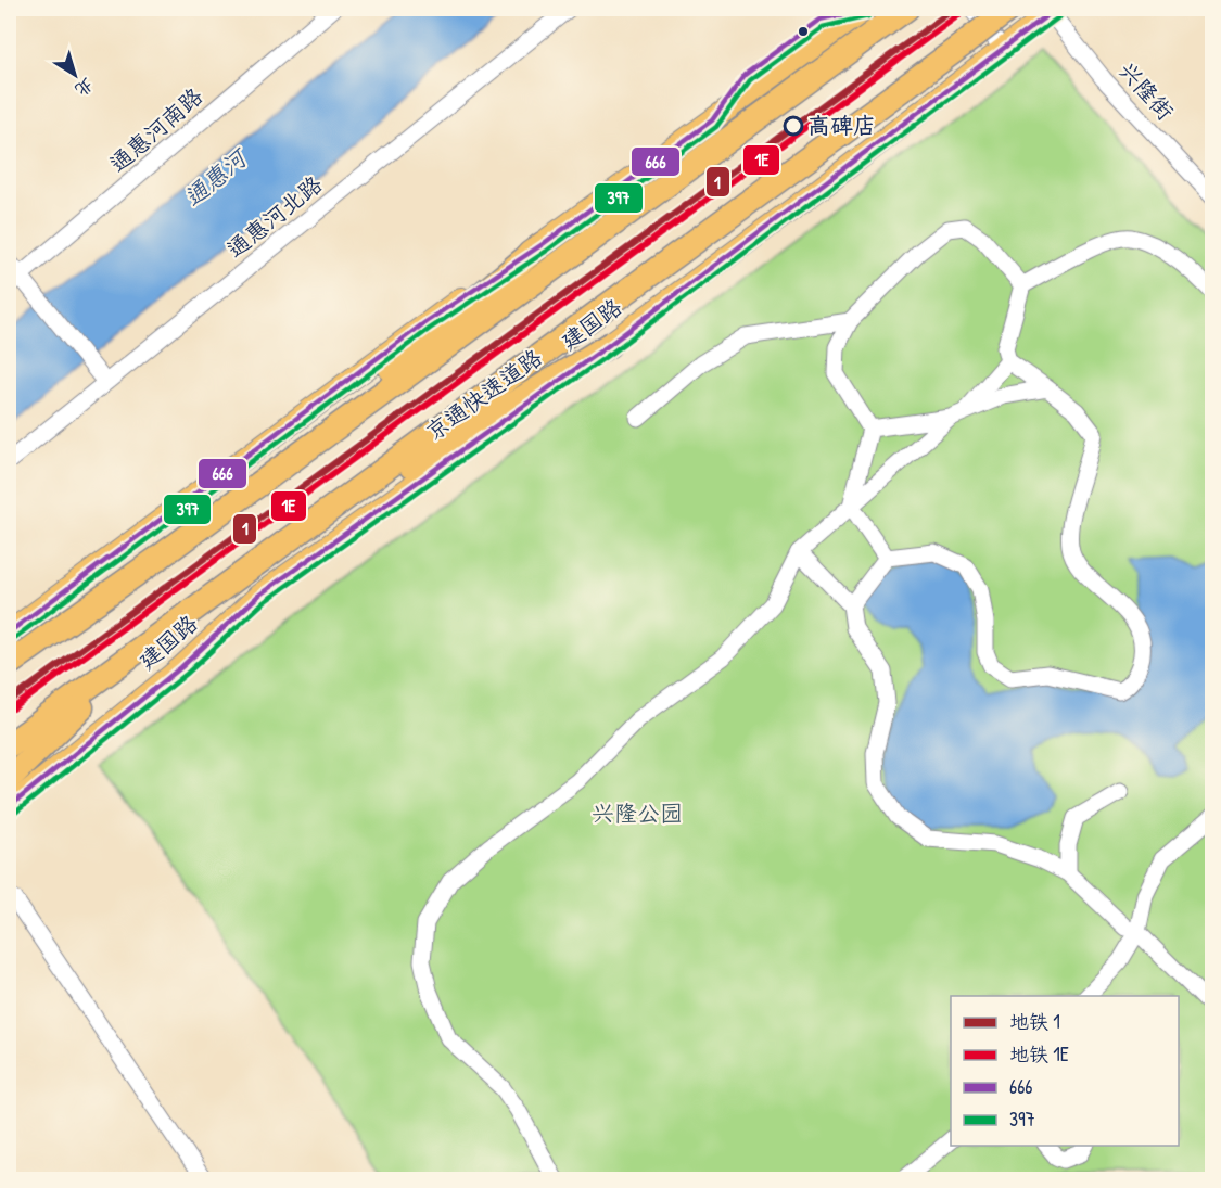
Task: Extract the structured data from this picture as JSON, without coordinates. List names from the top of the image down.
{
  "streets": {
    "highway": ["京通快速道路"],
    "main road": ["建国路"],
    "street": ["兴隆街", "通惠河南路", "通惠河北路"]
  },
  "crossings": [
    ["兴隆街", "建国路"]
  ],
  "water": ["通惠河"],
  "parks": ["兴隆公园"],
  "places": ["高碑店"],
  "lines": [
    "metro line 1",
    "transit line 666",
    "metro line 1E",
    "transit line 397"
  ],
  "legend": [
    "地铁 1",
    "地铁 1E",
    "666",
    "397"
  ],
  "north": "bottom right"
}
